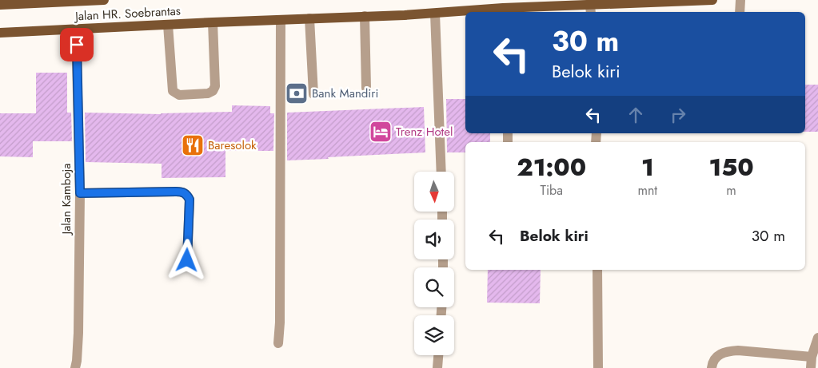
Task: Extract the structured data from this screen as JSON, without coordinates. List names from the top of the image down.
{
  "streets": {
    "main road": ["Jalan HR. Soebrantas"],
    "street": ["Jalan Kamboja"]
  },
  "crossings": [
    ["Jalan HR. Soebrantas", "Jalan Kamboja"]
  ],
  "places": {
    "bank": ["Bank Mandiri"],
    "hotel": ["Trenz Hotel"],
    "restaurant": ["Baresolok"]
  },
  "north": "bottom",
  "page": {
    "turn": ["30 m", "Belok kiri"],
    "eta": [
      "21:00",
      "Tiba",
      "1",
      "mnt",
      "150",
      "m"
    ],
    "list": [
      {
        "name": "Belok kiri",
        "value": "30 m"
      }
    ]
  }
}
